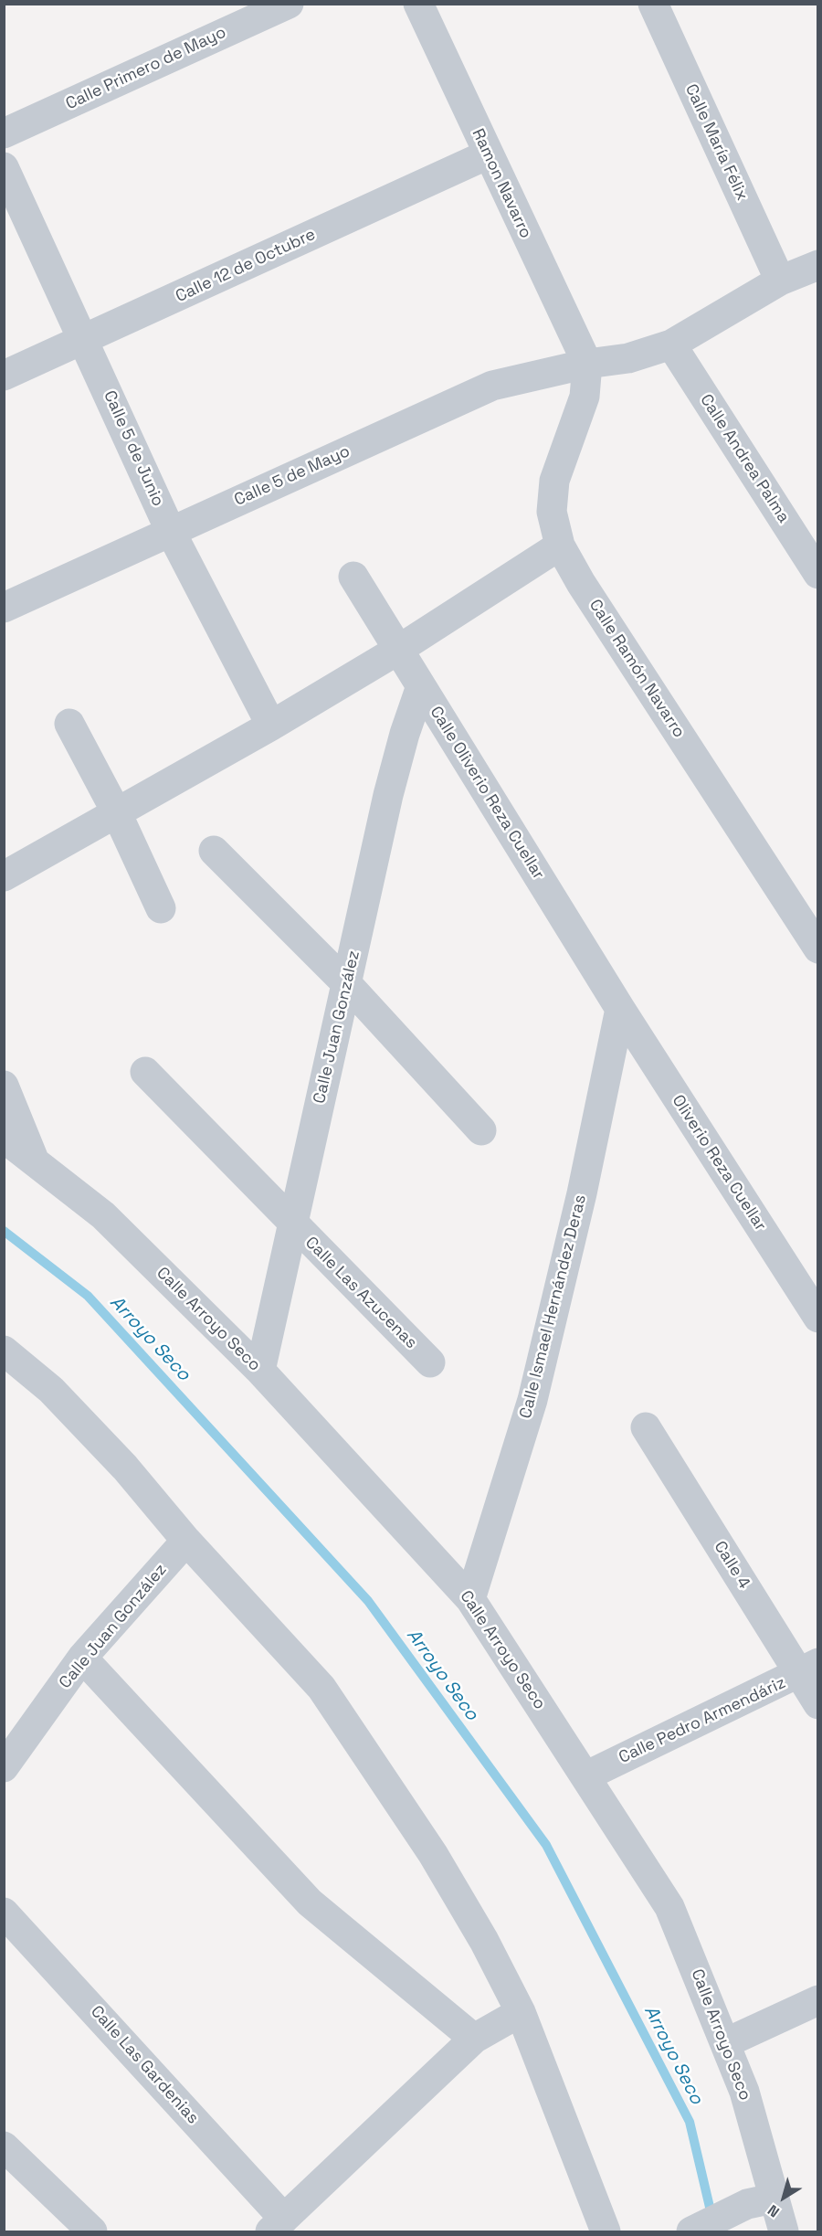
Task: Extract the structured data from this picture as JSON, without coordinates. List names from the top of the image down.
{
  "streets": {
    "street": [
      "Calle Primero de Mayo",
      "Calle María Félix",
      "Ramon Navarro",
      "Calle 12 de Octubre",
      "Calle 5 de Junio",
      "Calle Andrea Palma",
      "Calle 5 de Mayo",
      "Calle Ramón Navarro",
      "Calle Oliverio Reza Cuellar",
      "Calle Juan González",
      "Oliverio Reza Cuellar",
      "Calle Las Azucenas",
      "Calle Ismael Hernández Deras",
      "Calle Arroyo Seco",
      "Calle 4",
      "Calle Pedro Armendáriz",
      "Calle Las Gardenias"
    ]
  },
  "crossings": [
    ["Calle María Félix", "Calle 5 de Mayo"],
    ["Ramon Navarro", "Calle 12 de Octubre"],
    ["Ramon Navarro", "Calle 5 de Mayo"],
    ["Ramon Navarro", "Calle Ramón Navarro"],
    ["Calle 12 de Octubre", "Calle 5 de Junio"],
    ["Calle 5 de Junio", "Calle 5 de Mayo"],
    ["Calle Andrea Palma", "Calle 5 de Mayo"],
    ["Calle 5 de Mayo", "Calle Ramón Navarro"],
    ["Calle Oliverio Reza Cuellar", "Calle Juan González"],
    ["Calle Oliverio Reza Cuellar", "Oliverio Reza Cuellar"],
    ["Calle Oliverio Reza Cuellar", "Calle Ismael Hernández Deras"],
    ["Calle Juan González", "Calle Las Azucenas"],
    ["Calle Juan González", "Calle Arroyo Seco"],
    ["Oliverio Reza Cuellar", "Calle Ismael Hernández Deras"],
    ["Calle Ismael Hernández Deras", "Calle Arroyo Seco"],
    ["Calle Arroyo Seco", "Calle Pedro Armendáriz"],
    ["Calle 4", "Calle Pedro Armendáriz"]
  ],
  "water": ["Arroyo Seco"],
  "north": "bottom left"
}
